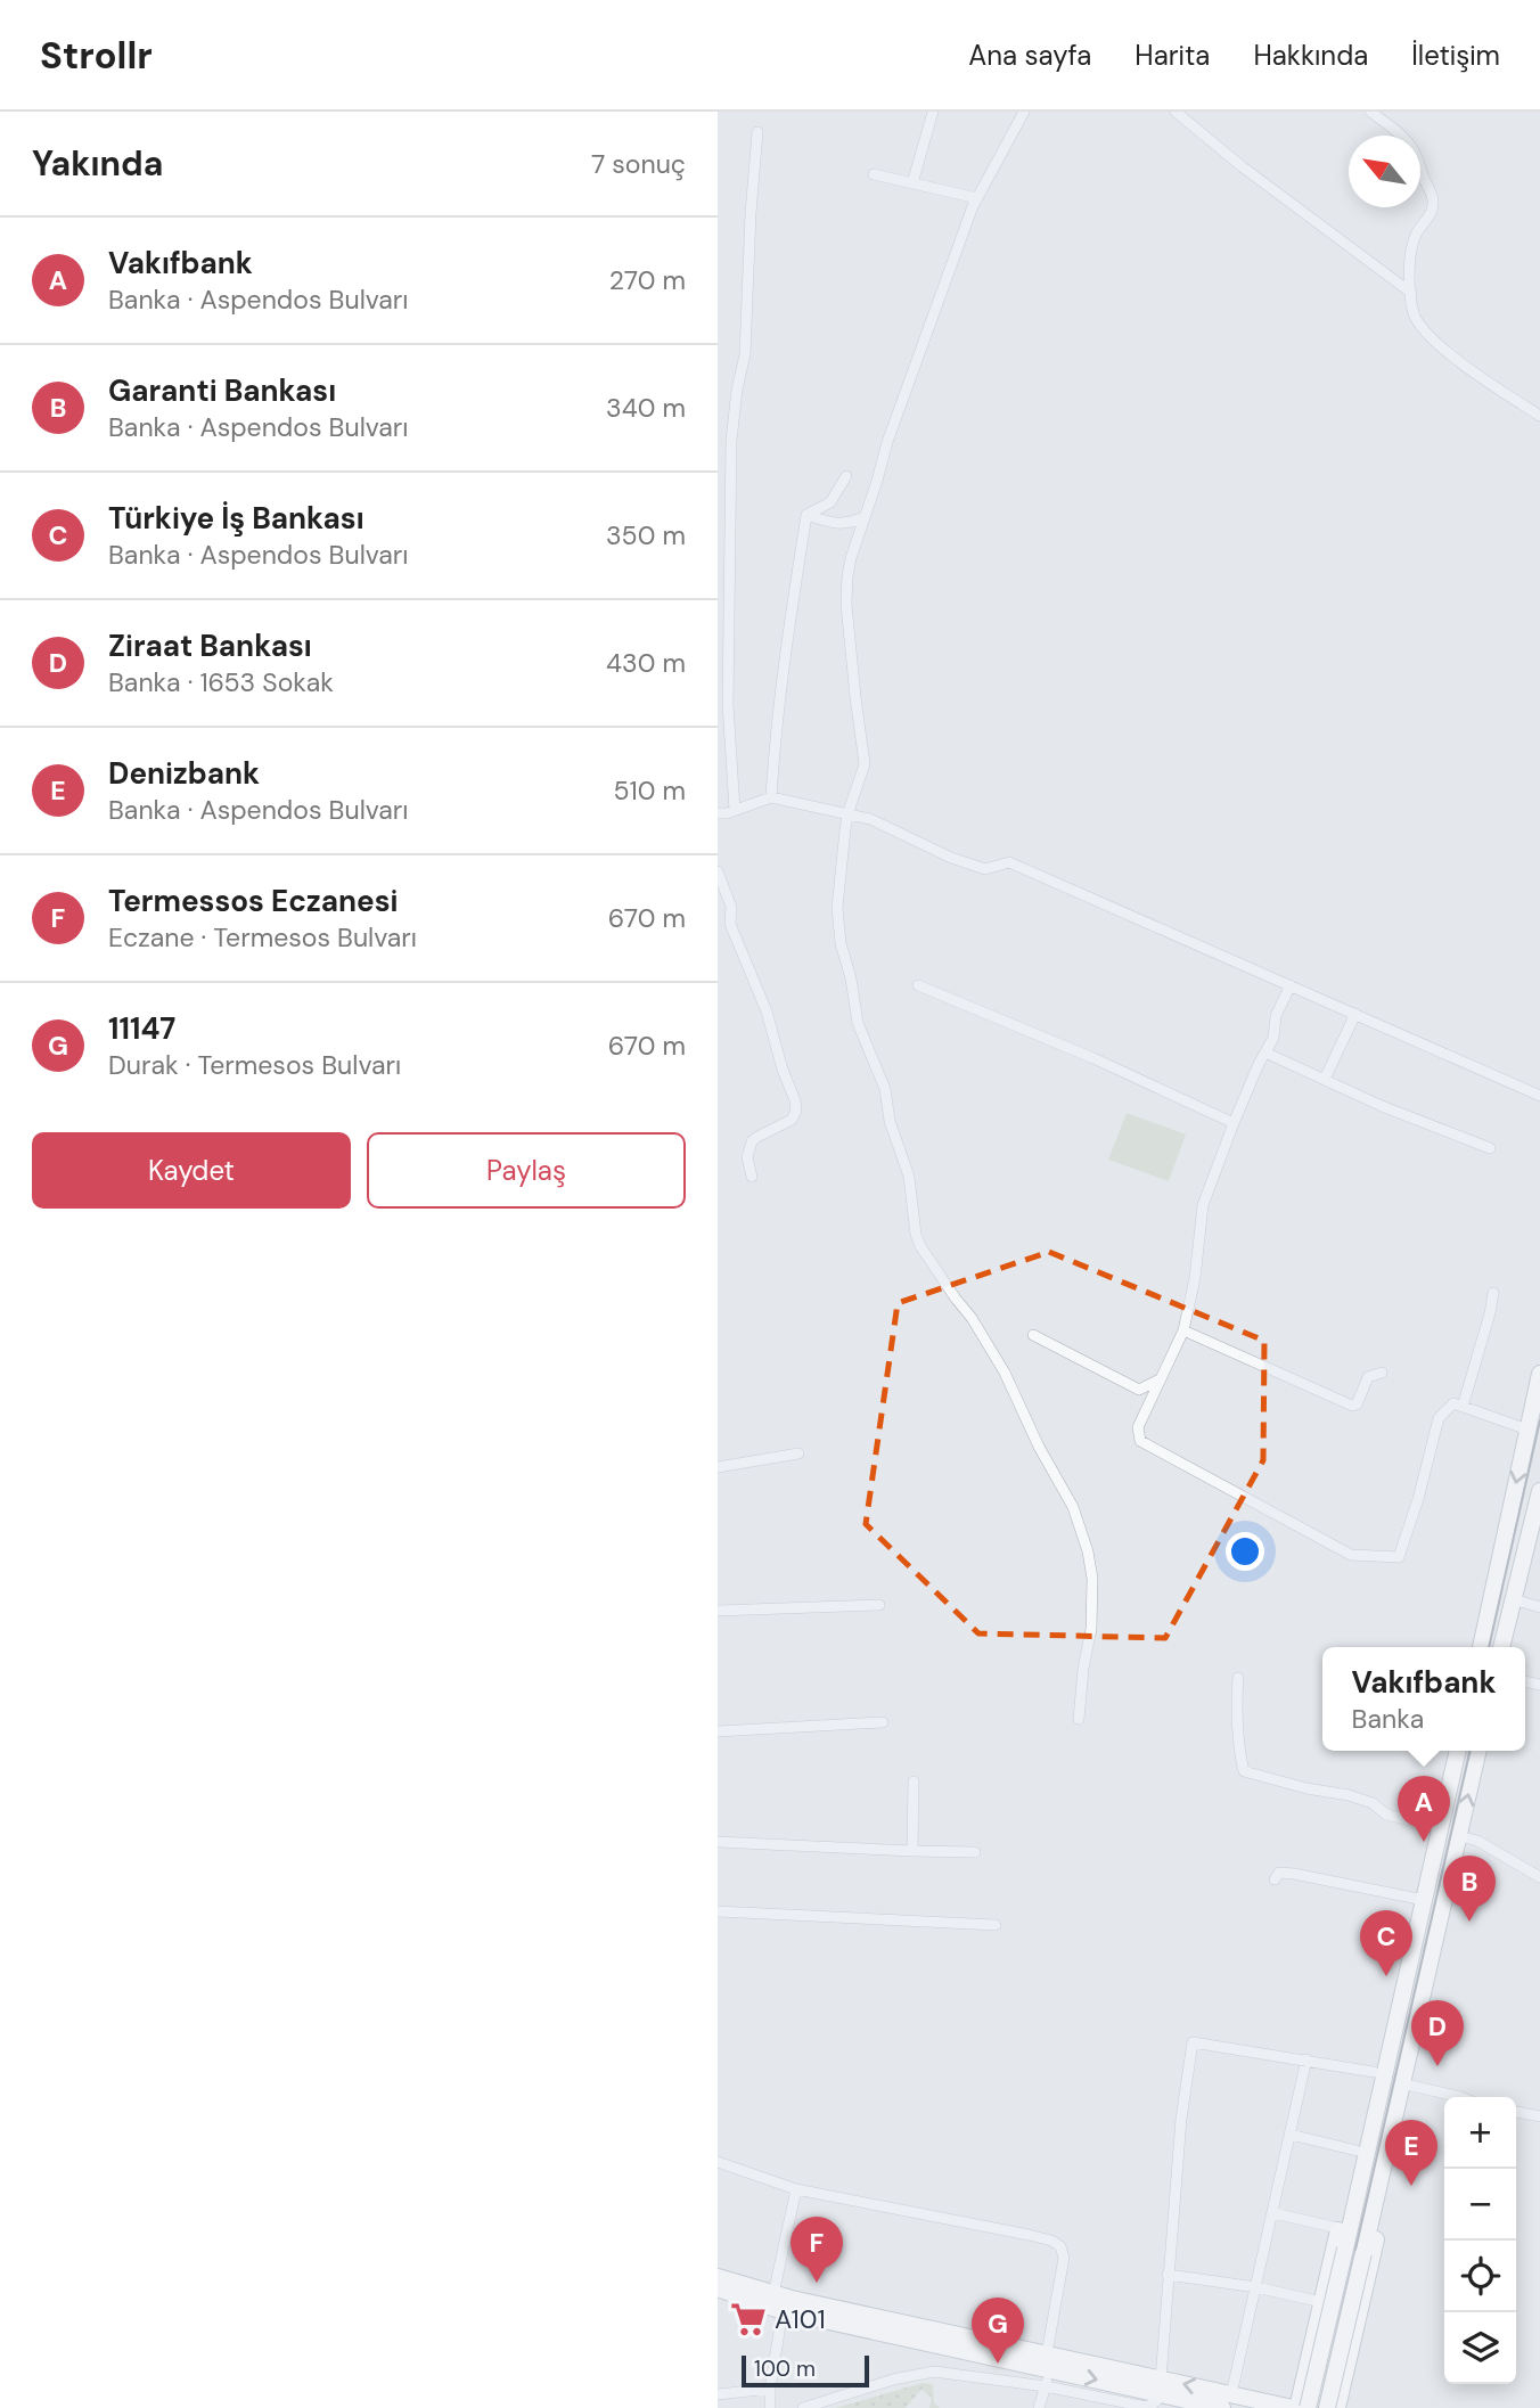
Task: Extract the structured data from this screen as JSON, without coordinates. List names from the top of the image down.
{
  "places": {
    "supermarket": ["A101"]
  },
  "scale_bar": "100 m",
  "north": "top left",
  "page": {
    "header": "Strollr",
    "nav": [
      "Ana sayfa",
      "Harita",
      "Hakkında",
      "İletişim"
    ],
    "heading": ["Yakında", "7 sonuç"],
    "list": [
      {
        "mark": "A",
        "name": "Vakıfbank",
        "note": "Banka · Aspendos Bulvarı",
        "value": "270 m"
      },
      {
        "mark": "B",
        "name": "Garanti Bankası",
        "note": "Banka · Aspendos Bulvarı",
        "value": "340 m"
      },
      {
        "mark": "C",
        "name": "Türkiye İş Bankası",
        "note": "Banka · Aspendos Bulvarı",
        "value": "350 m"
      },
      {
        "mark": "D",
        "name": "Ziraat Bankası",
        "note": "Banka · 1653 Sokak",
        "value": "430 m"
      },
      {
        "mark": "E",
        "name": "Denizbank",
        "note": "Banka · Aspendos Bulvarı",
        "value": "510 m"
      },
      {
        "mark": "F",
        "name": "Termessos Eczanesi",
        "note": "Eczane · Termesos Bulvarı",
        "value": "670 m"
      },
      {
        "mark": "G",
        "name": "11147",
        "note": "Durak · Termesos Bulvarı",
        "value": "670 m"
      }
    ],
    "buttons": ["Kaydet", "Paylaş"],
    "popup": ["Vakıfbank", "Banka"],
    "pins": [
      "A",
      "B",
      "C",
      "D",
      "E",
      "F",
      "G"
    ],
    "map_buttons": ["+", "−"],
    "scale": "100 m"
  }
}
